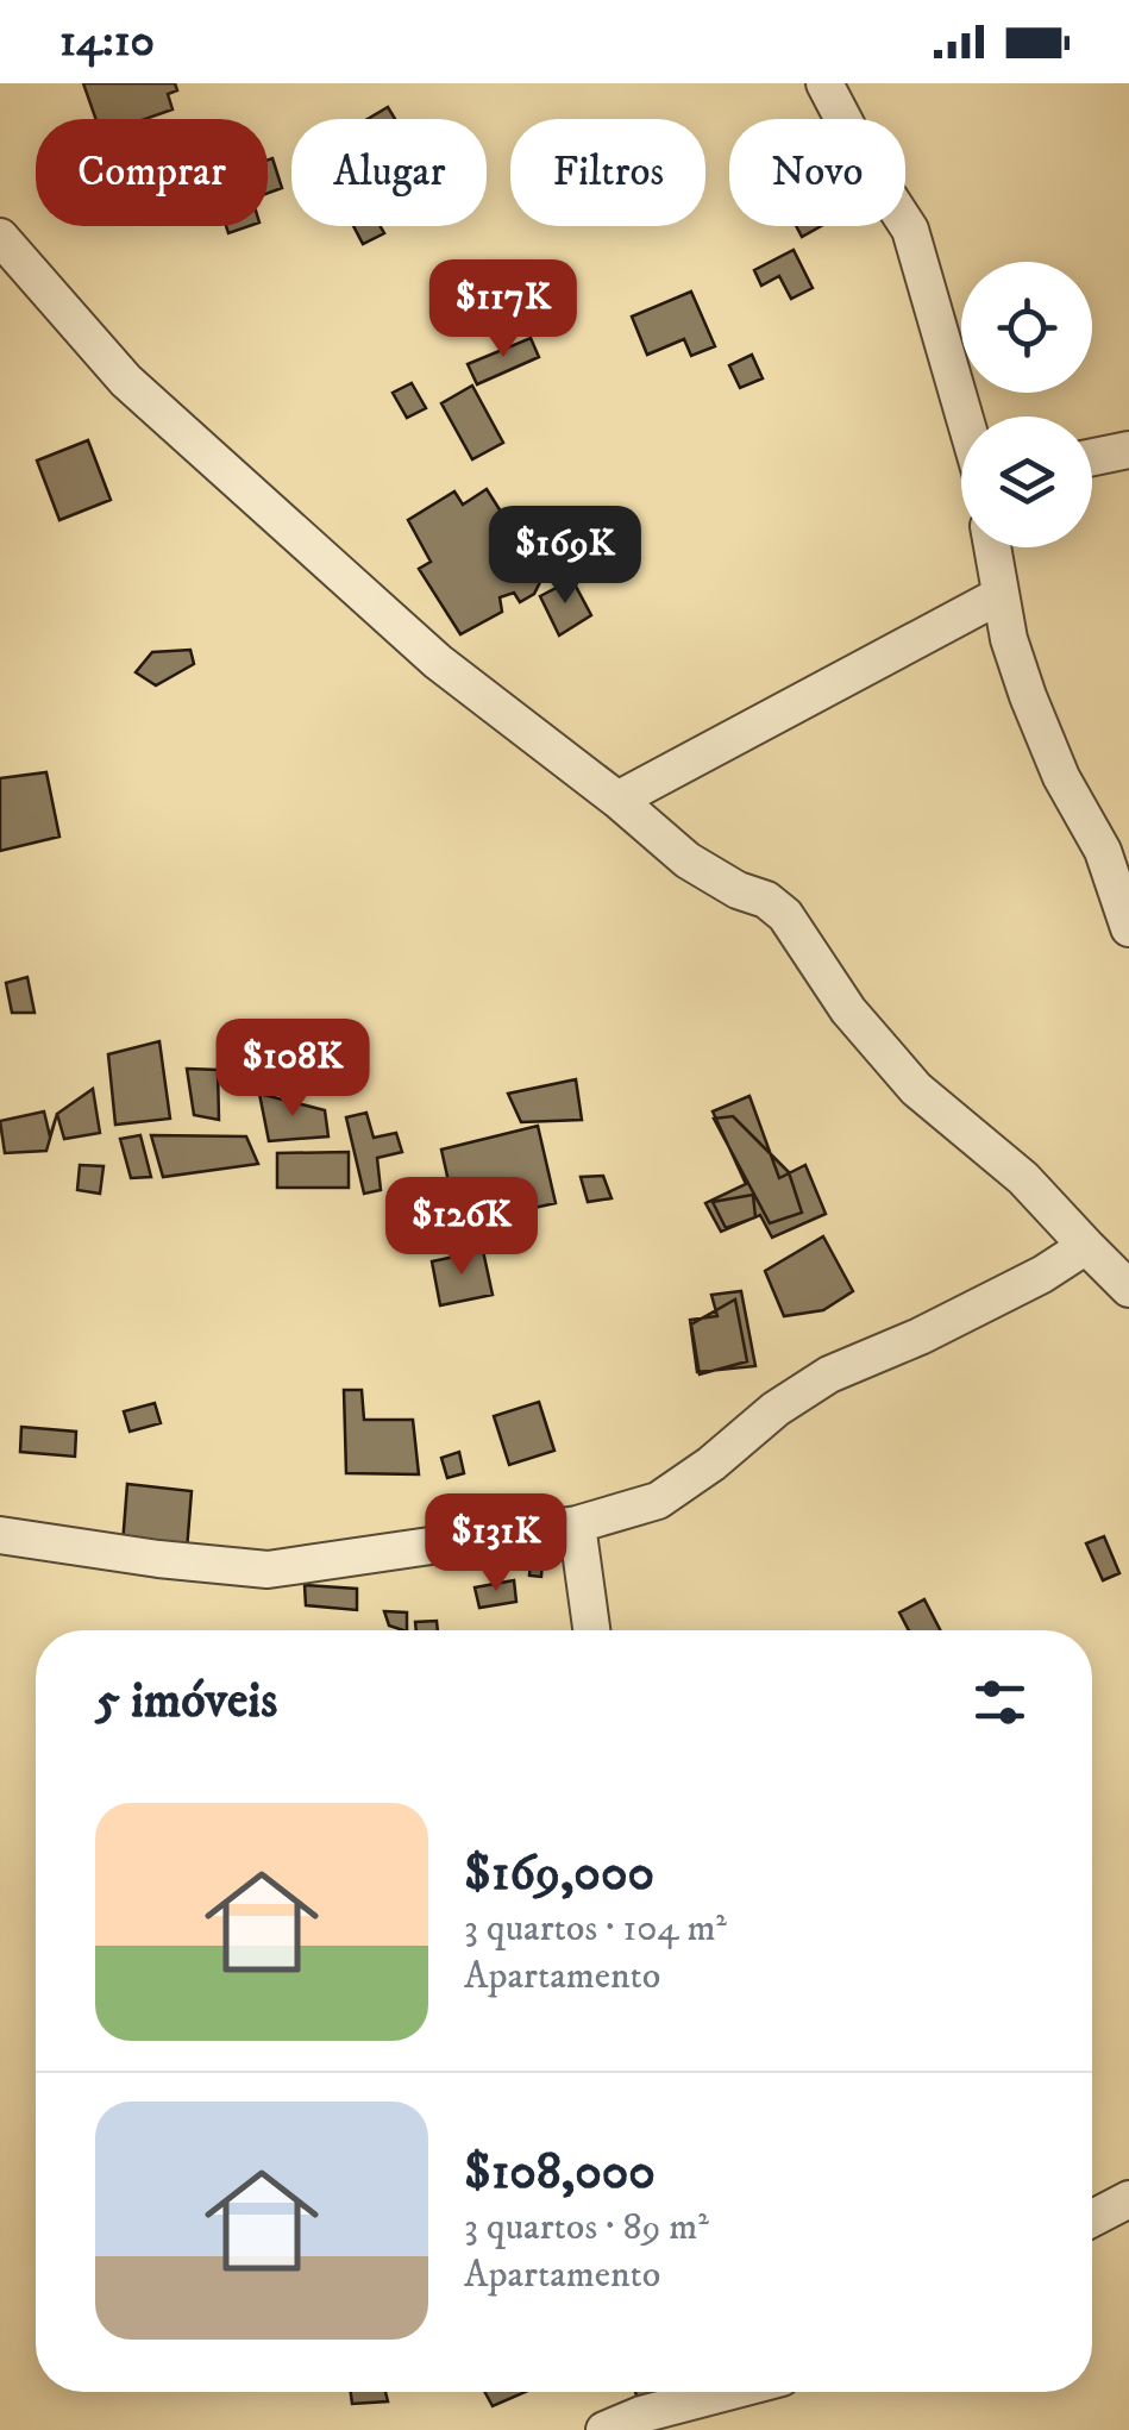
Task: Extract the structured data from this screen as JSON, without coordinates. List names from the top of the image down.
{
  "page": {
    "status": "14:10",
    "chip": [
      "Comprar",
      "Alugar",
      "Filtros",
      "Novo"
    ],
    "price": [
      "$117K",
      "$169K",
      "$108K",
      "$126K",
      "$131K"
    ],
    "heading": "5 imóveis",
    "list": [
      {
        "name": "$169,000",
        "note": "3 quartos · 104 m² · Apartamento"
      },
      {
        "name": "$108,000",
        "note": "3 quartos · 89 m² · Apartamento"
      }
    ]
  }
}
